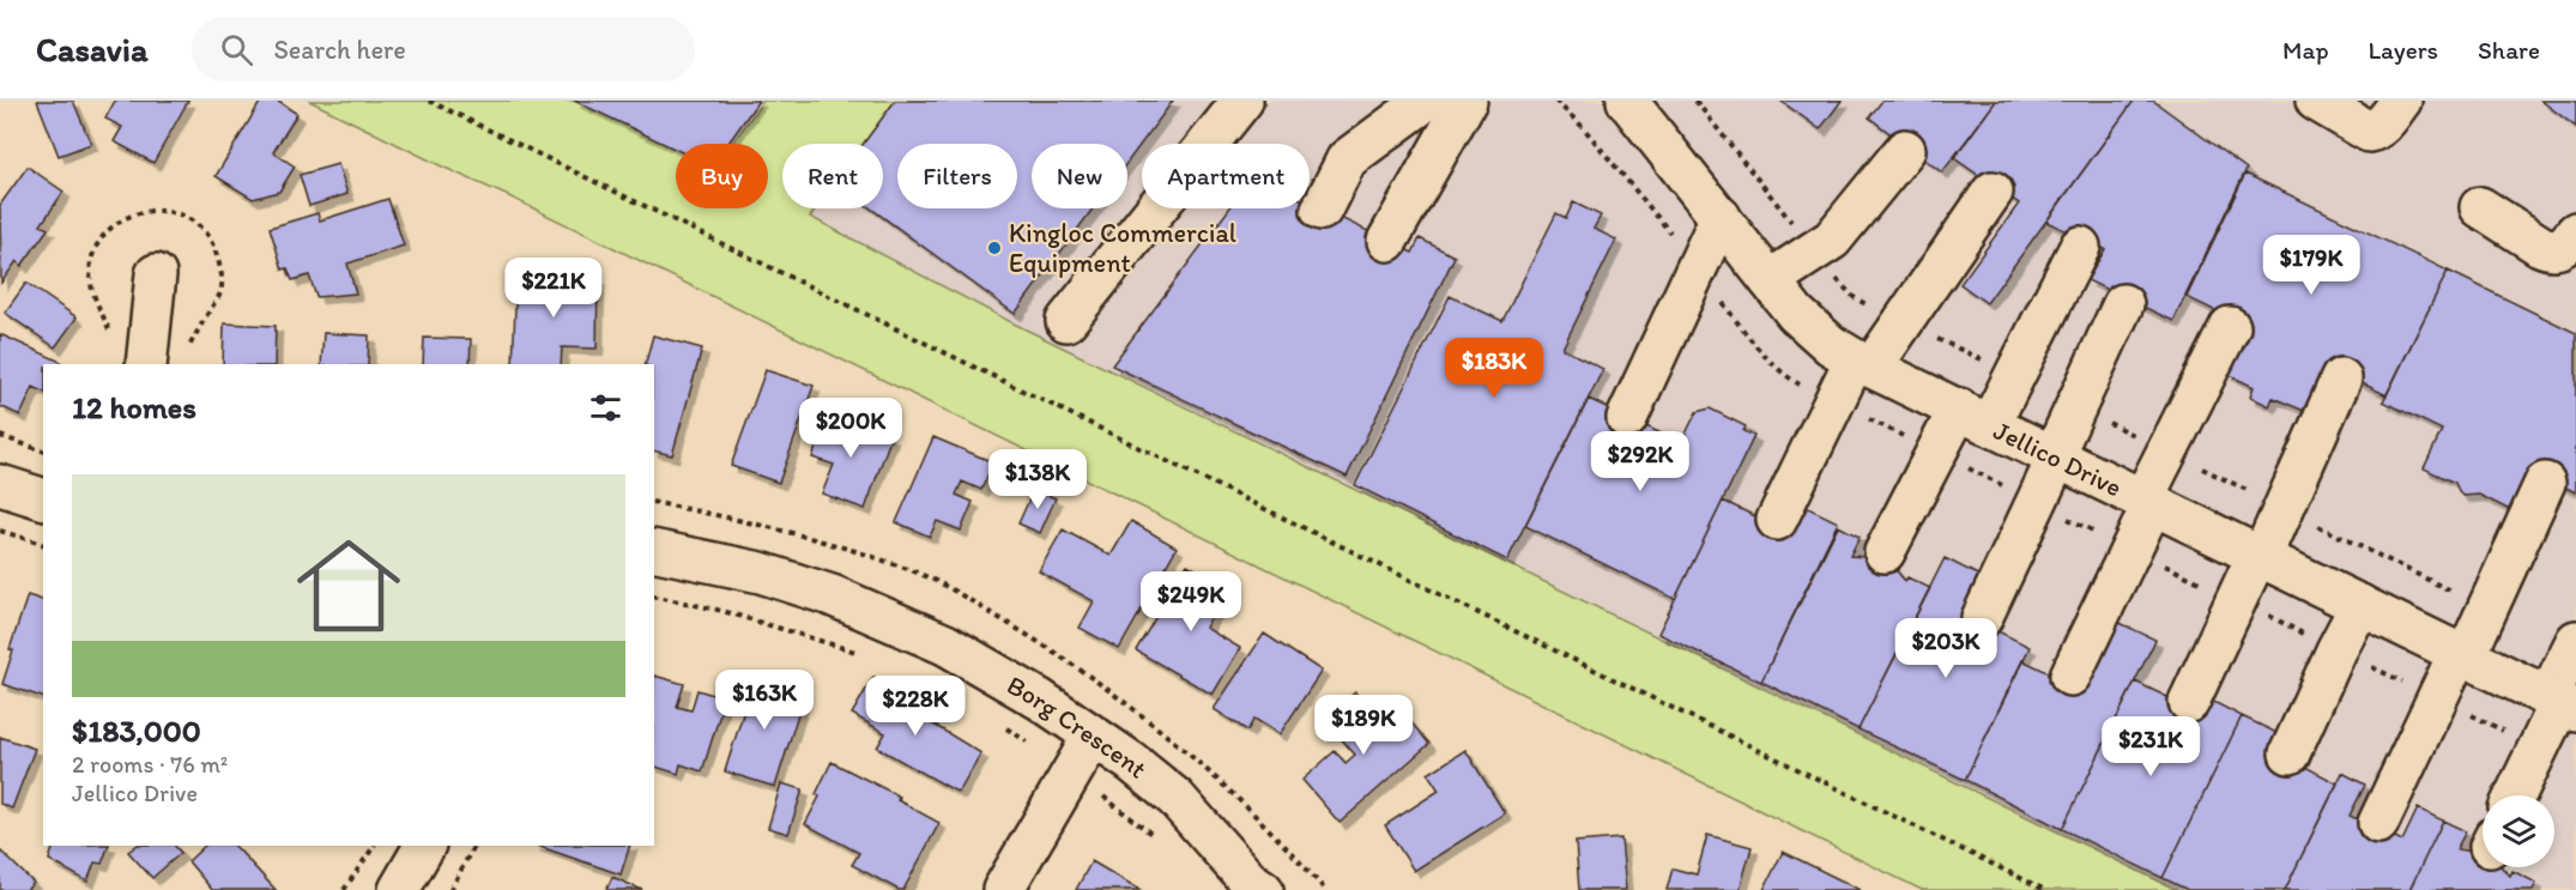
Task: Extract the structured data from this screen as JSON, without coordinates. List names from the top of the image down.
{
  "streets": {
    "street": ["Jellico Drive", "Borg Crescent"]
  },
  "places": ["Kingloc Commercial Equipment"],
  "page": {
    "header": "Casavia",
    "search": "Search here",
    "nav": ["Map", "Layers", "Share"],
    "chip": [
      "Buy",
      "Rent",
      "Filters",
      "New",
      "Apartment"
    ],
    "price": [
      "$179K",
      "$221K",
      "$183K",
      "$200K",
      "$292K",
      "$138K",
      "$249K",
      "$203K",
      "$163K",
      "$228K",
      "$189K",
      "$231K"
    ],
    "heading": "12 homes",
    "list": [
      {
        "name": "$183,000",
        "note": "2 rooms · 76 m² · Jellico Drive"
      }
    ]
  }
}
